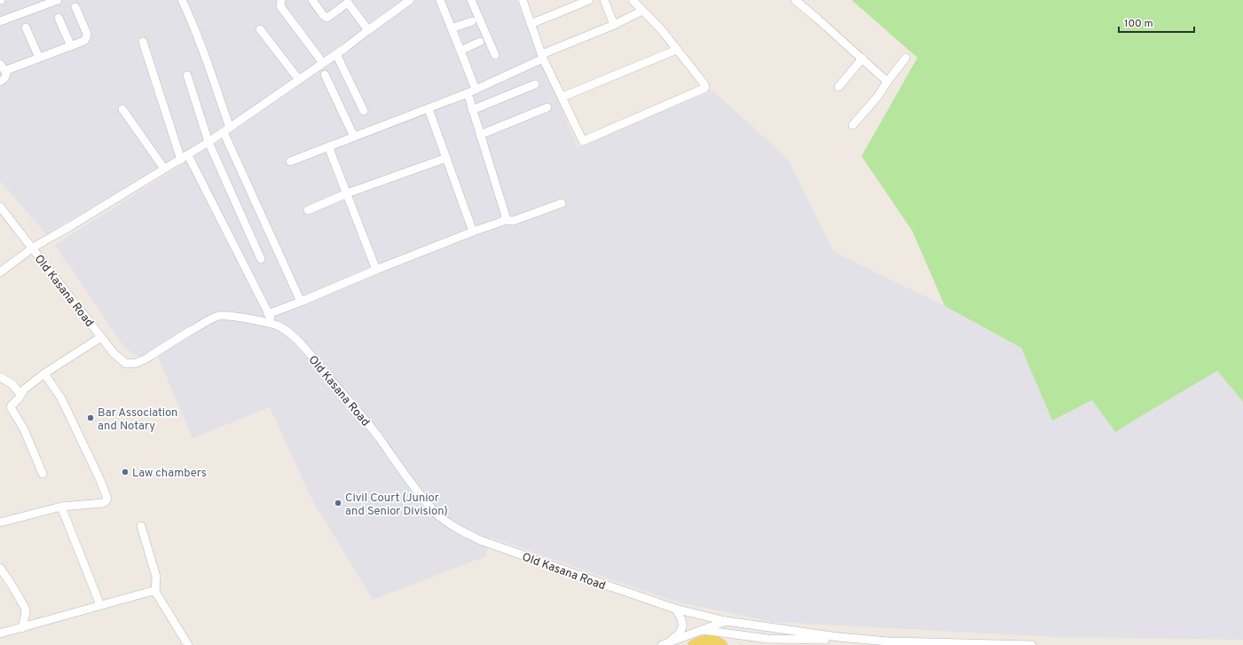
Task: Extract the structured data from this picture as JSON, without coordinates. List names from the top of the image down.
{
  "streets": {
    "street": ["Old Kasana Road"]
  },
  "places": ["Bar Association and Notary", "Law chambers", "Civil Court (Junior and Senior Division)"],
  "scale_bar": "100 m"
}
